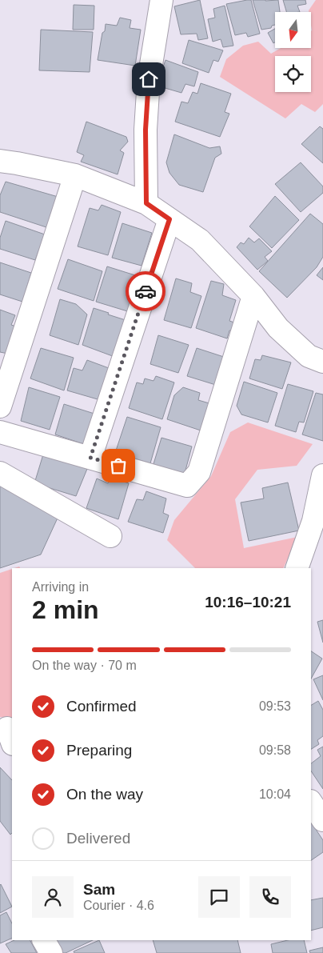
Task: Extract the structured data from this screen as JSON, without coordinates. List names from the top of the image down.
{
  "north": "bottom",
  "page": {
    "heading": ["2 min", "Arriving in", "10:16–10:21"],
    "panel": ["Sam", "Courier · 4.6"],
    "bar": "On the way · 70 m",
    "list": [
      ["Confirmed", "09:53"],
      ["Preparing", "09:58"],
      ["On the way", "10:04"],
      "Delivered"
    ]
  }
}
